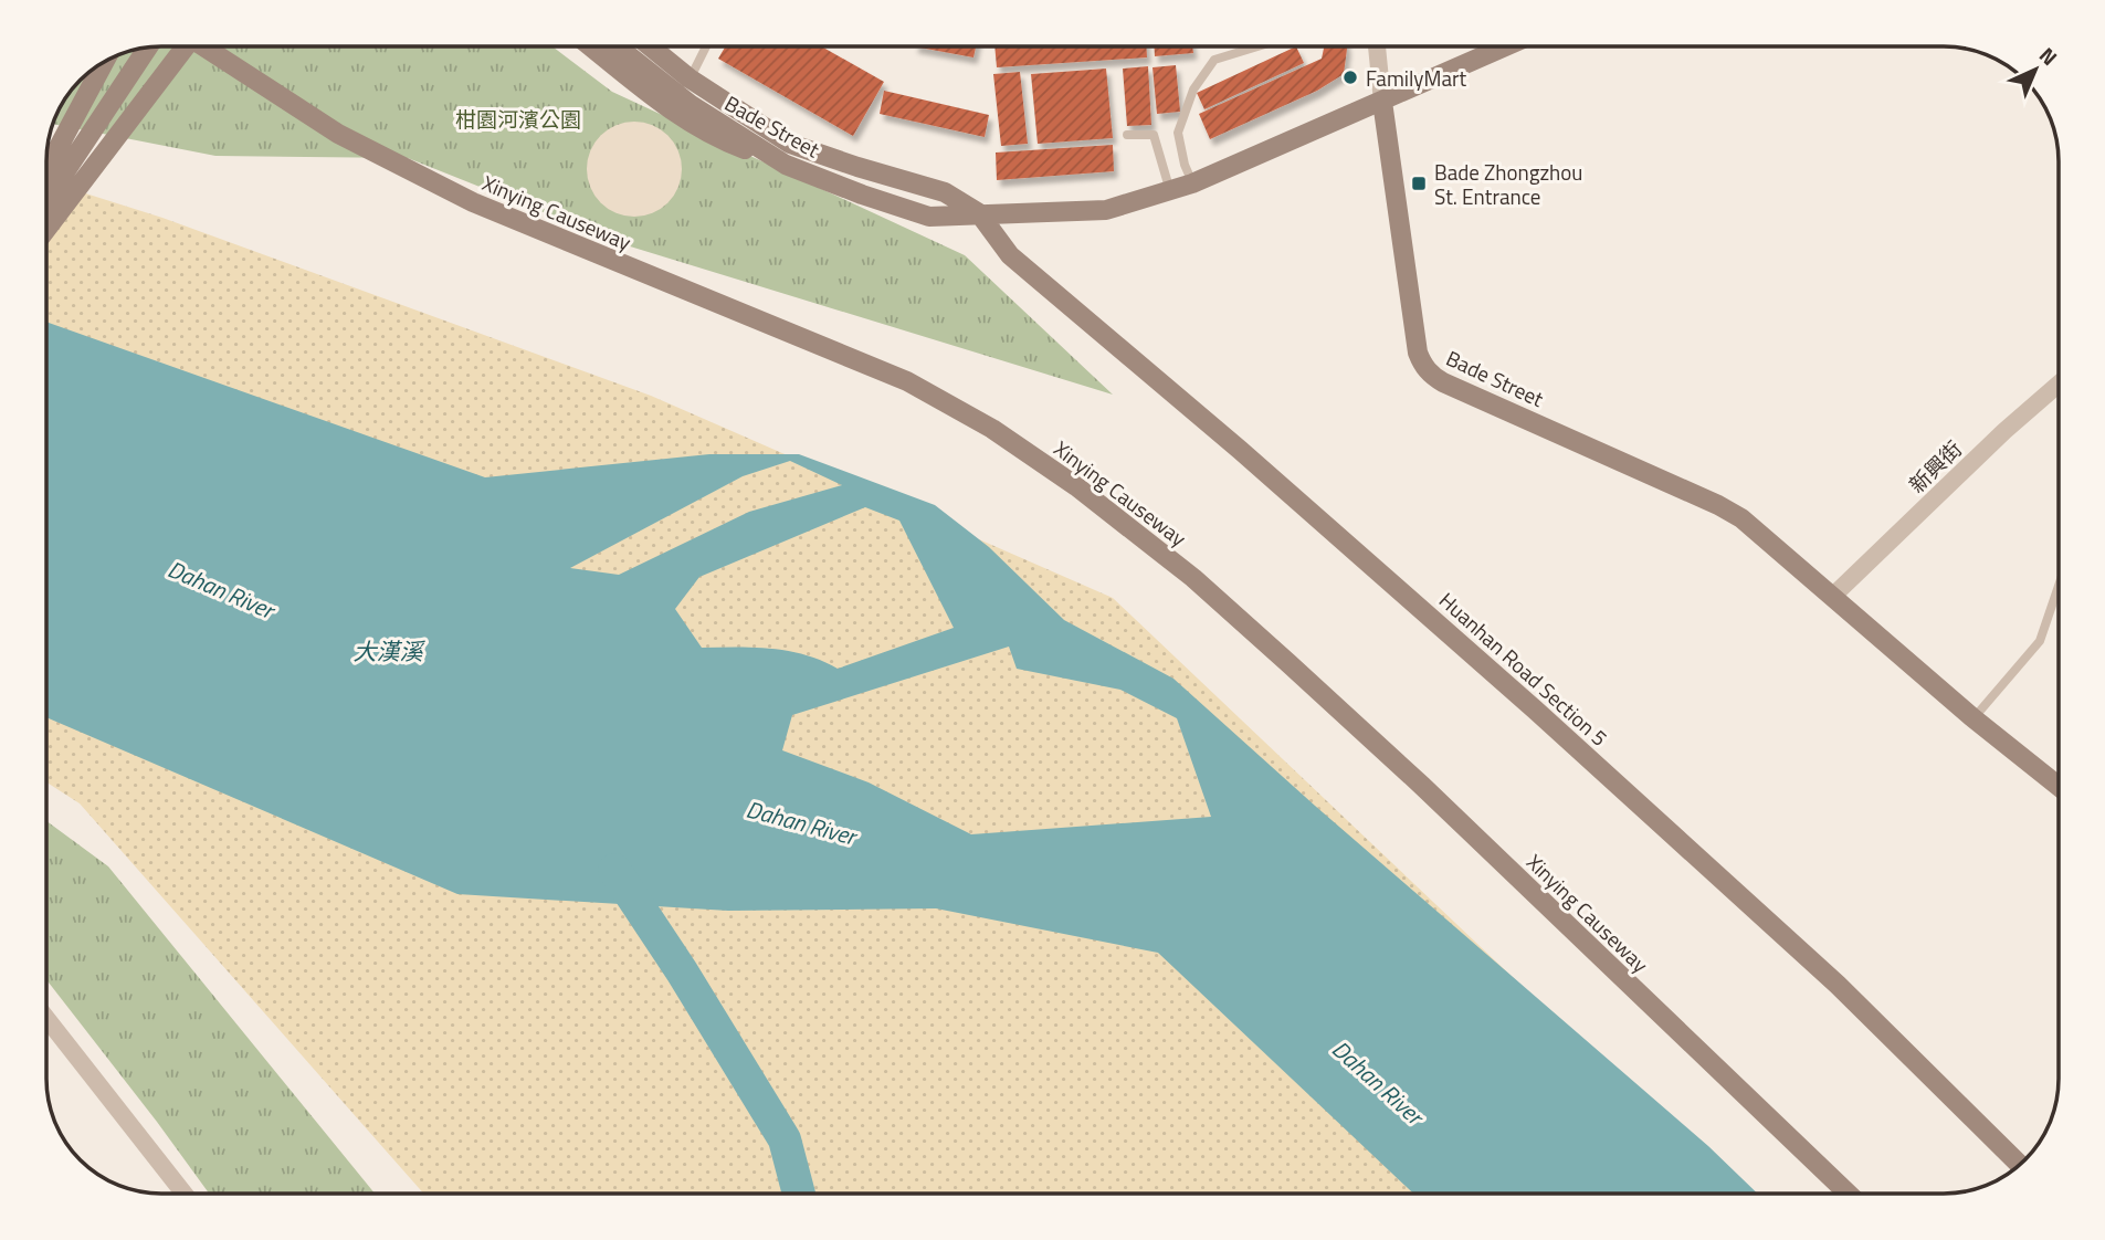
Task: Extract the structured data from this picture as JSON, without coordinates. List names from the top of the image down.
{
  "streets": {
    "street": [
      "Bade Street",
      "Xinying Causeway",
      "新興街",
      "Huanhan Road Section 5"
    ]
  },
  "crossings": [
    ["Bade Street", "新興街"],
    ["Bade Street", "Huanhan Road Section 5"]
  ],
  "water": ["Dahan River", "大漢溪"],
  "parks": ["柑園河濱公園"],
  "places": {
    "other": ["FamilyMart"],
    "transit": ["Bade Zhongzhou St. Entrance"]
  },
  "north": "top right"
}
